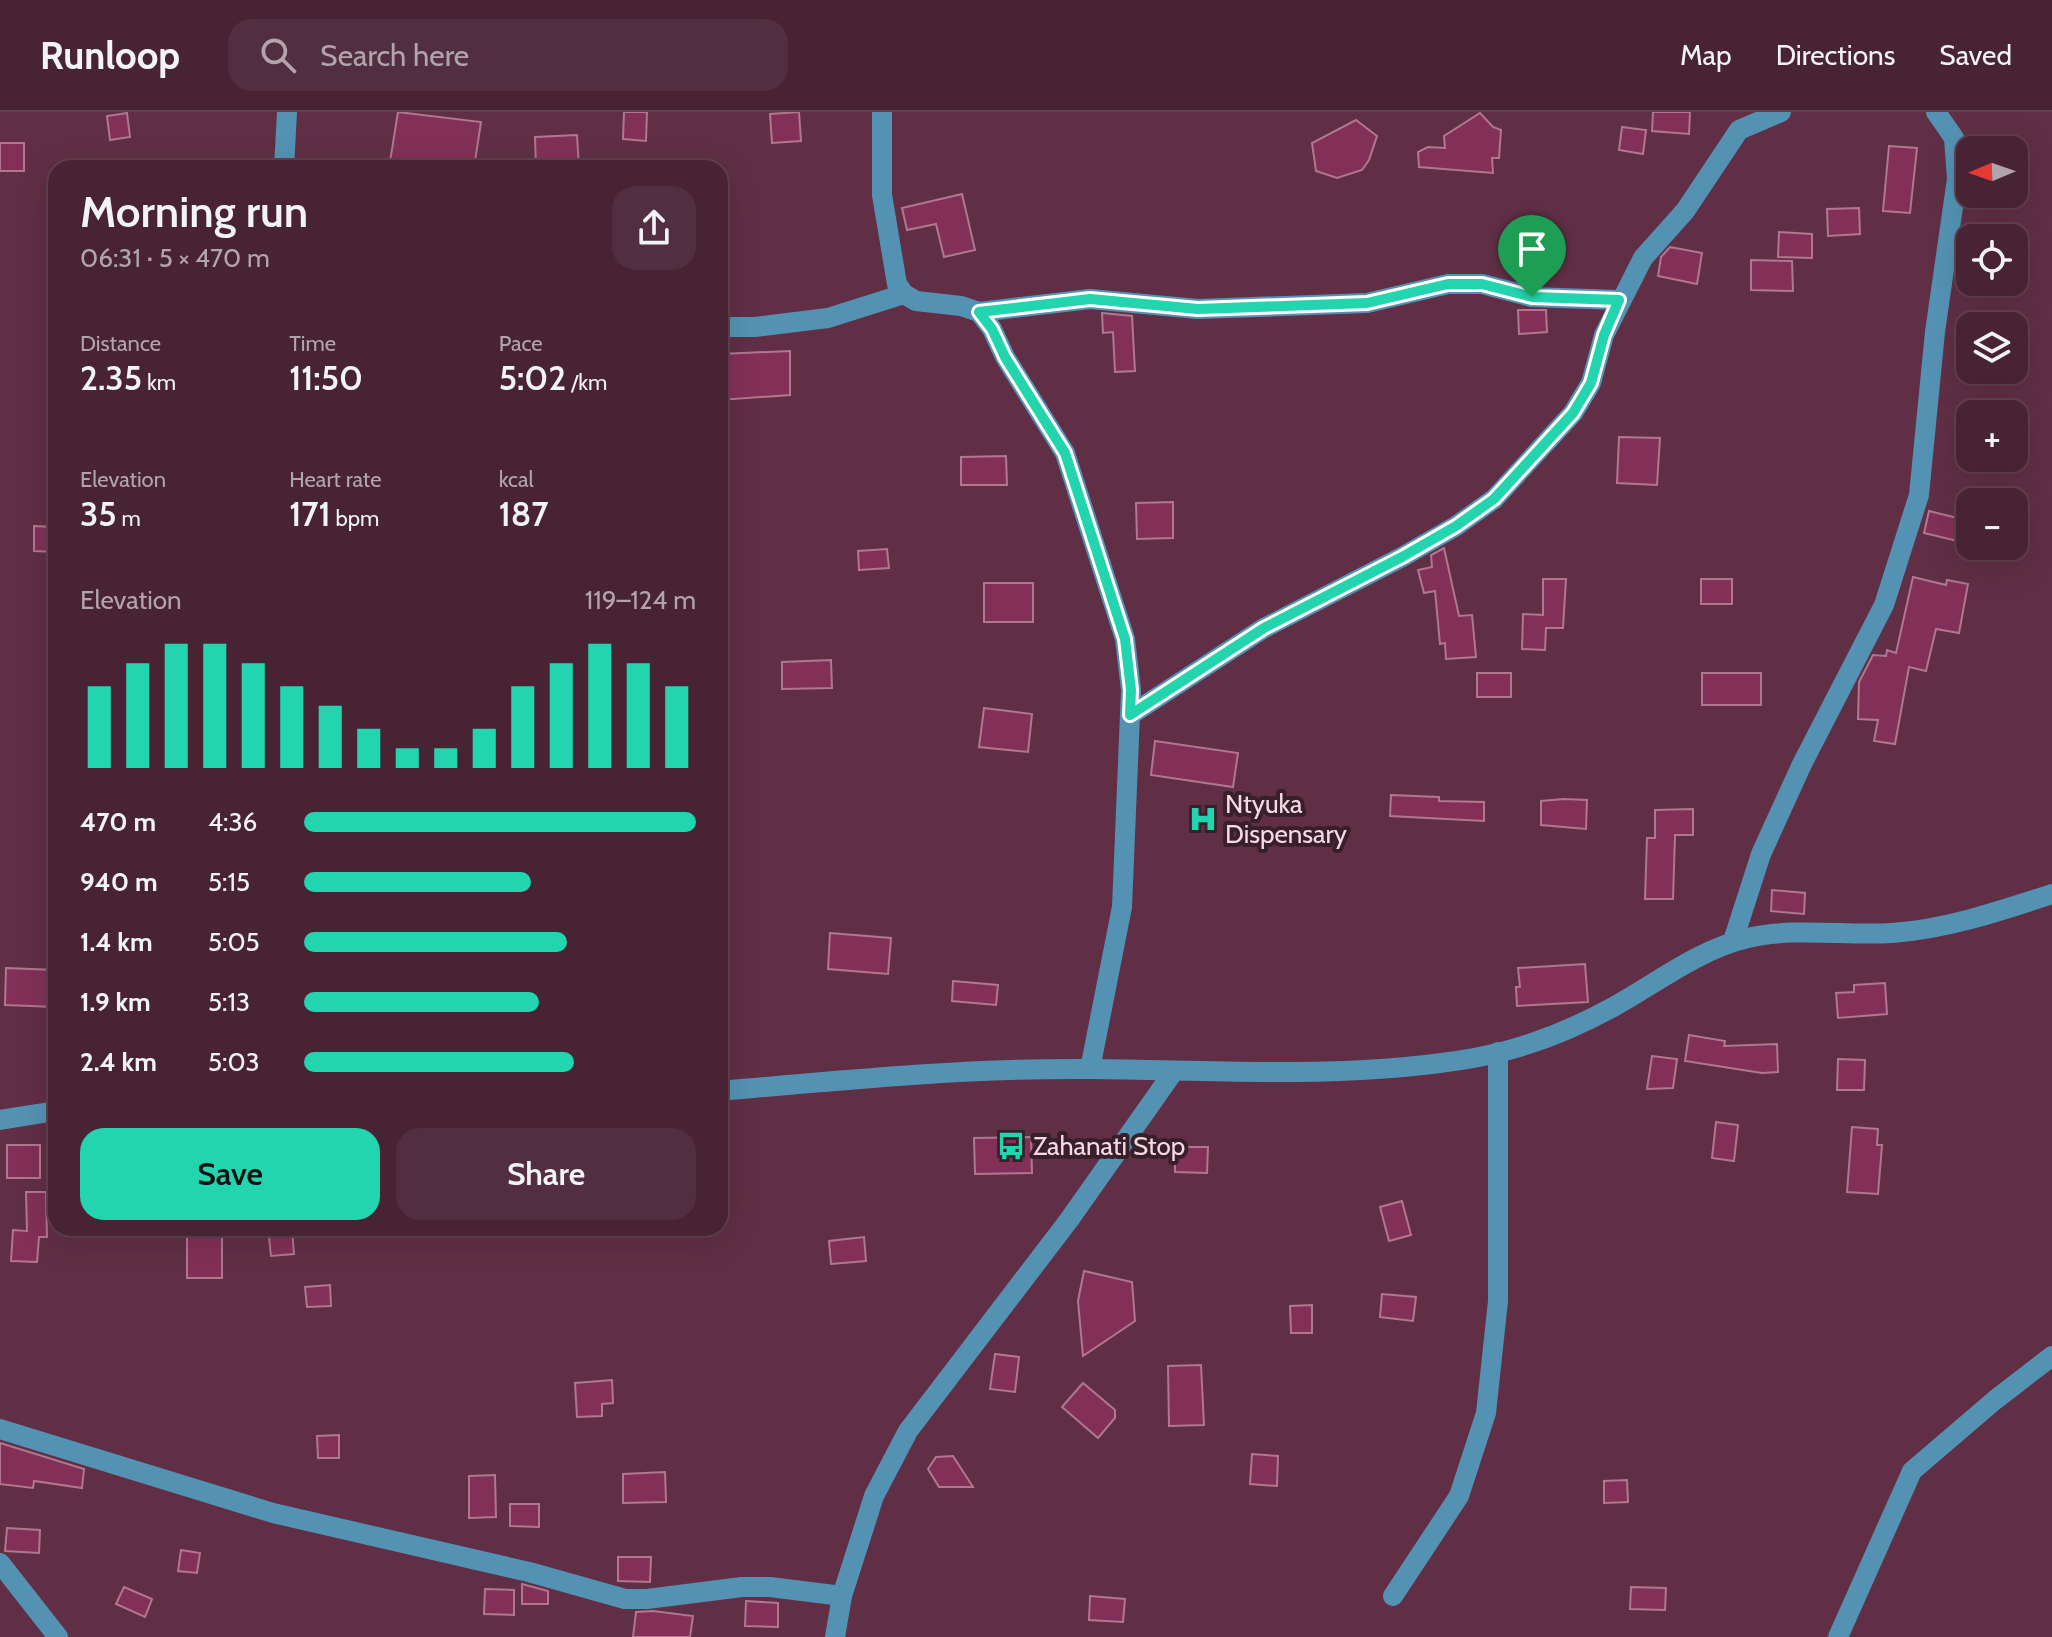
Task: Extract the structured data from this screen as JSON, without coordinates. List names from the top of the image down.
{
  "places": {
    "hospital": ["Ntyuka Dispensary"],
    "bus stop": ["Zahanati Stop"]
  },
  "north": "left",
  "page": {
    "header": "Runloop",
    "search": "Search here",
    "nav": ["Map", "Directions", "Saved"],
    "map_buttons": ["+", "−"],
    "heading": ["Morning run", "06:31 · 5 × 470 m"],
    "stats": [
      ["Distance", "2.35 km"],
      ["Time", "11:50"],
      ["Pace", "5:02 /km"],
      ["Elevation", "35 m"],
      ["Heart rate", "171 bpm"],
      ["kcal", "187"]
    ],
    "chart": ["Elevation", "119–124 m"],
    "list": [
      {
        "name": "470 m",
        "note": "4:36"
      },
      {
        "name": "940 m",
        "note": "5:15"
      },
      {
        "name": "1.4 km",
        "note": "5:05"
      },
      {
        "name": "1.9 km",
        "note": "5:13"
      },
      {
        "name": "2.4 km",
        "note": "5:03"
      }
    ],
    "buttons": ["Save", "Share"]
  }
}
